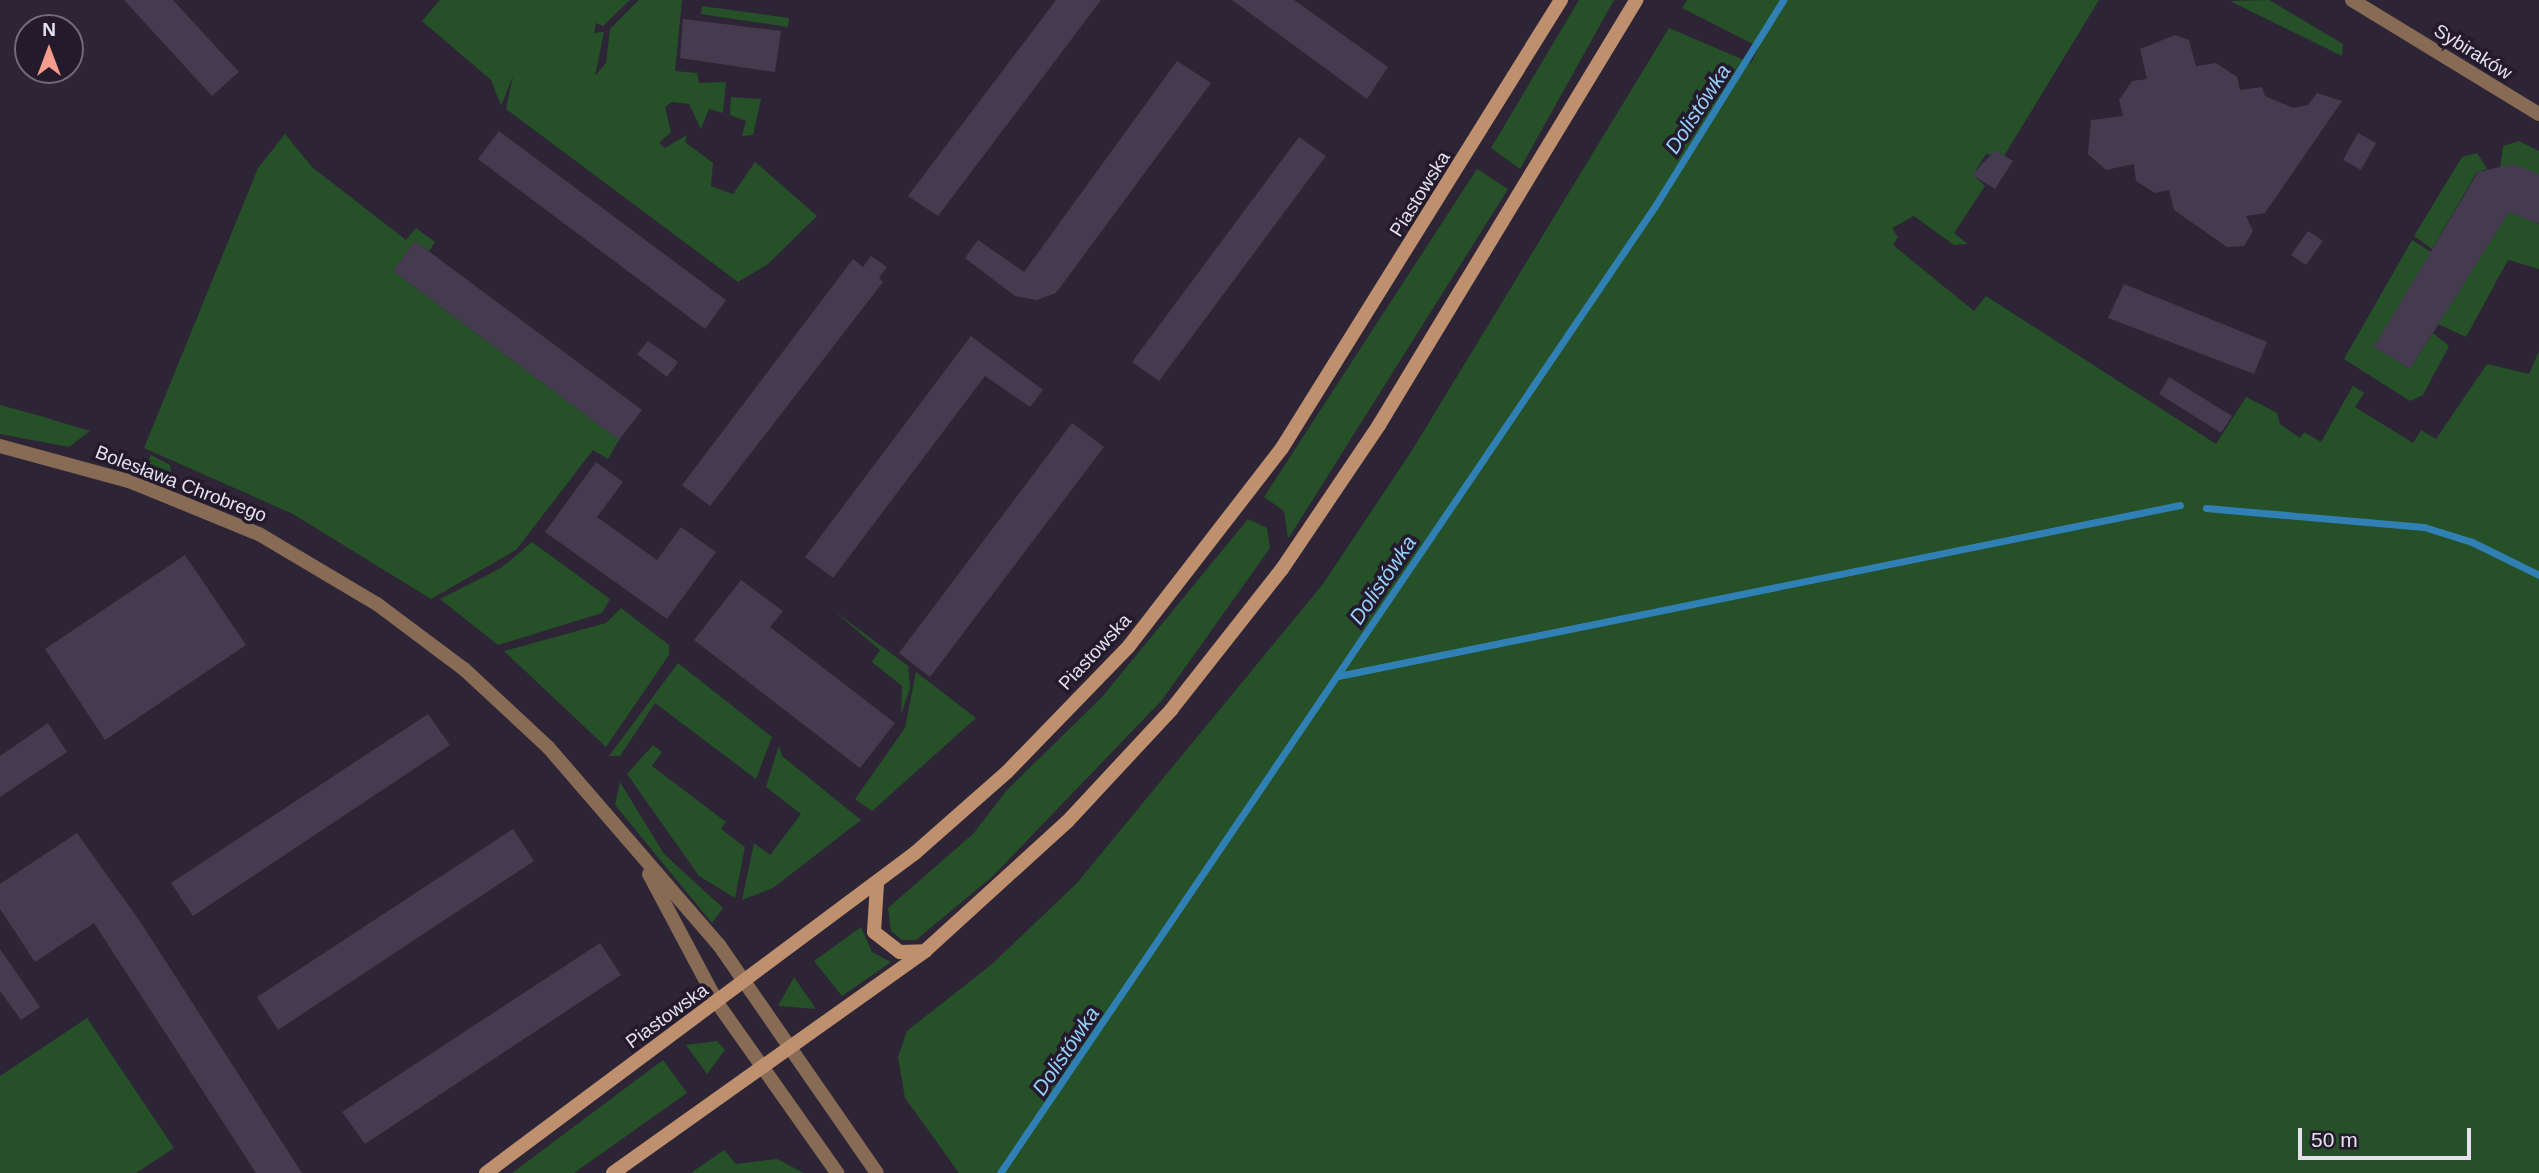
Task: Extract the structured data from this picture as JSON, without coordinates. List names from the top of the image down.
{
  "streets": {
    "main road": ["Piastowska"],
    "street": ["Sybiraków", "Bolesława Chrobrego"]
  },
  "crossings": [
    ["Piastowska", "Bolesława Chrobrego"]
  ],
  "water": ["Dolistówka"],
  "scale_bar": "50 m",
  "north": "top"
}
